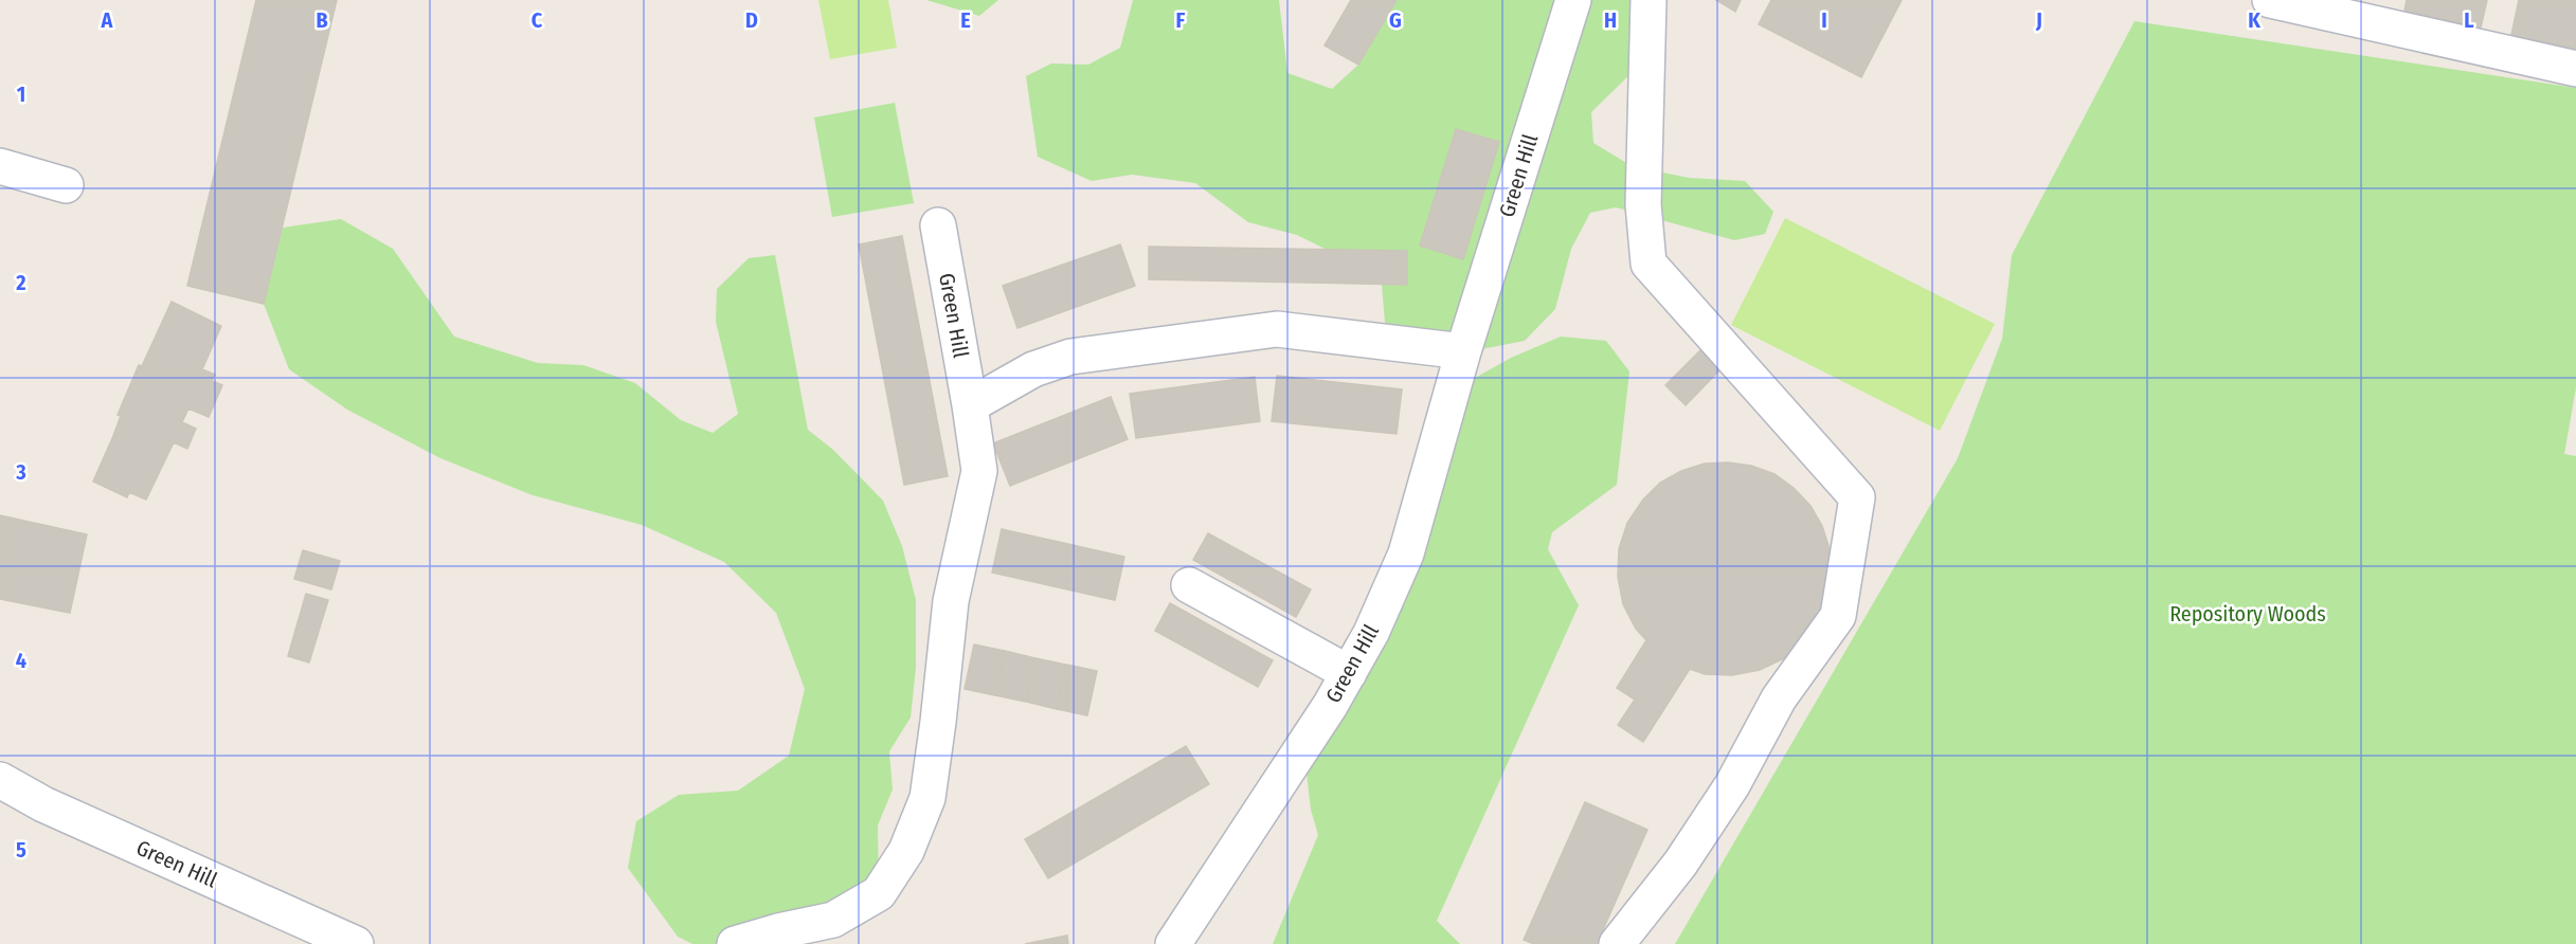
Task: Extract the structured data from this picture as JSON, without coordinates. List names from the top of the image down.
{
  "streets": {
    "street": ["Green Hill"]
  },
  "parks": ["Repository Woods"],
  "grid": {
    "columns": [
      "A",
      "B",
      "C",
      "D",
      "E",
      "F",
      "G",
      "H",
      "I",
      "J",
      "K",
      "L"
    ],
    "rows": [
      "1",
      "2",
      "3",
      "4",
      "5"
    ]
  }
}
